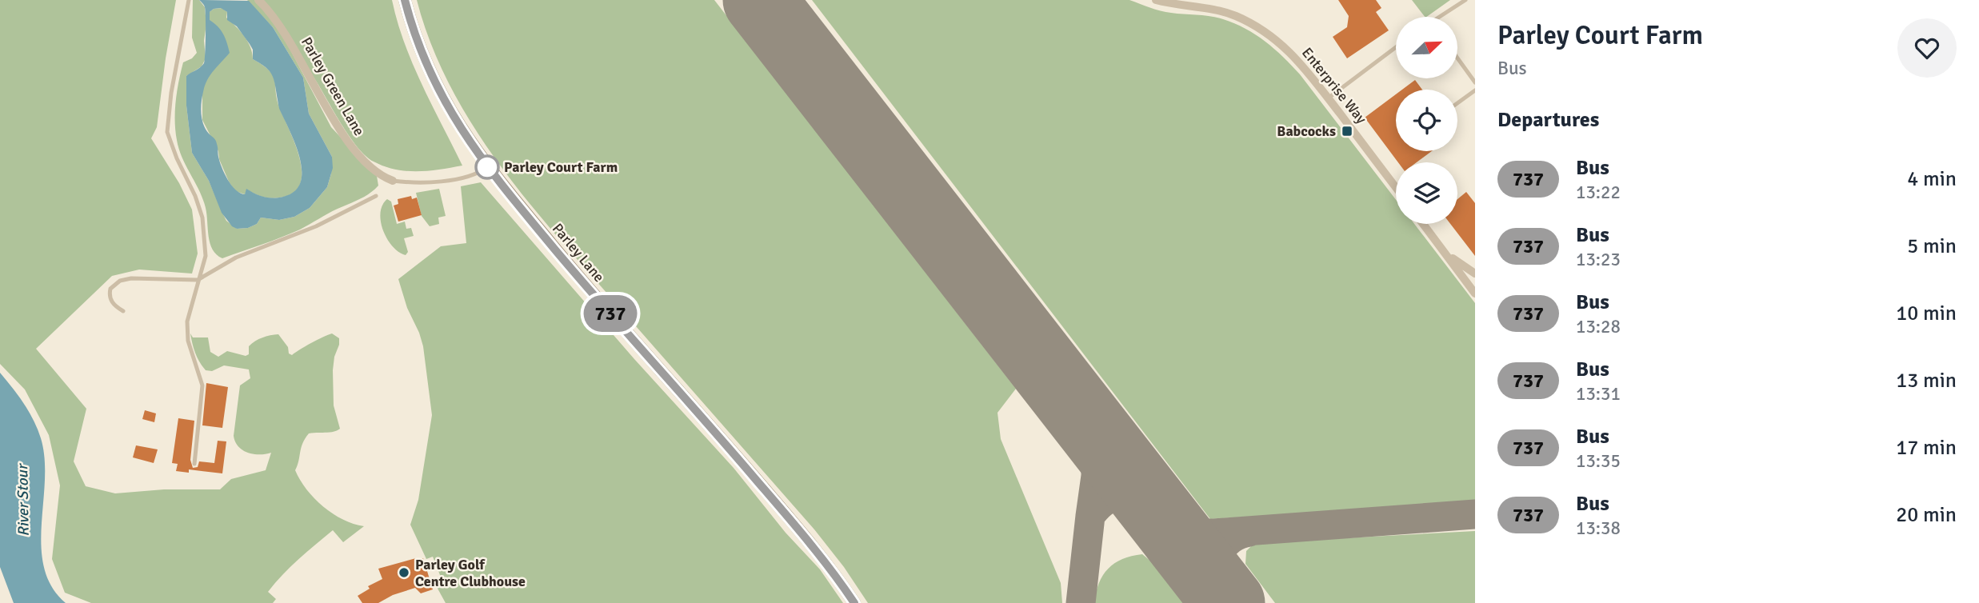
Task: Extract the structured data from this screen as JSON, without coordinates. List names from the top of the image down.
{
  "streets": {
    "main road": ["Parley Lane"],
    "street": ["Enterprise Way", "Parley Green Lane"]
  },
  "crossings": [
    ["Parley Green Lane", "Parley Lane"]
  ],
  "water": ["River Stour"],
  "places": {
    "transit": ["Babcocks"],
    "other": ["Parley Court Farm", "Parley Golf Centre Clubhouse"]
  },
  "lines": ["bus line 737"],
  "north": "top right",
  "page": {
    "on_map": "737",
    "heading": [
      ["Parley Court Farm", "Bus"],
      "Departures"
    ],
    "list": [
      {
        "mark": "737",
        "name": "Bus",
        "note": "13:22",
        "value": "4 min"
      },
      {
        "mark": "737",
        "name": "Bus",
        "note": "13:23",
        "value": "5 min"
      },
      {
        "mark": "737",
        "name": "Bus",
        "note": "13:28",
        "value": "10 min"
      },
      {
        "mark": "737",
        "name": "Bus",
        "note": "13:31",
        "value": "13 min"
      },
      {
        "mark": "737",
        "name": "Bus",
        "note": "13:35",
        "value": "17 min"
      },
      {
        "mark": "737",
        "name": "Bus",
        "note": "13:38",
        "value": "20 min"
      }
    ]
  }
}
